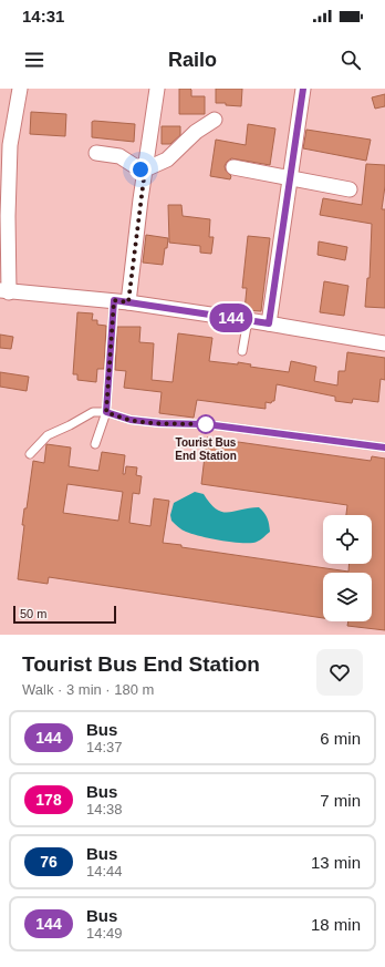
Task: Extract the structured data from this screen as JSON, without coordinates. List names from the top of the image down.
{
  "places": ["Tourist Bus End Station"],
  "lines": ["bus line 144"],
  "scale_bar": "50 m",
  "page": {
    "status": "14:31",
    "header": "Railo",
    "on_map": "144",
    "scale": "50 m",
    "heading": ["Tourist Bus End Station", "Walk · 3 min · 180 m"],
    "list": [
      {
        "mark": "144",
        "name": "Bus",
        "note": "14:37",
        "value": "6 min"
      },
      {
        "mark": "178",
        "name": "Bus",
        "note": "14:38",
        "value": "7 min"
      },
      {
        "mark": "76",
        "name": "Bus",
        "note": "14:44",
        "value": "13 min"
      },
      {
        "mark": "144",
        "name": "Bus",
        "note": "14:49",
        "value": "18 min"
      }
    ]
  }
}
